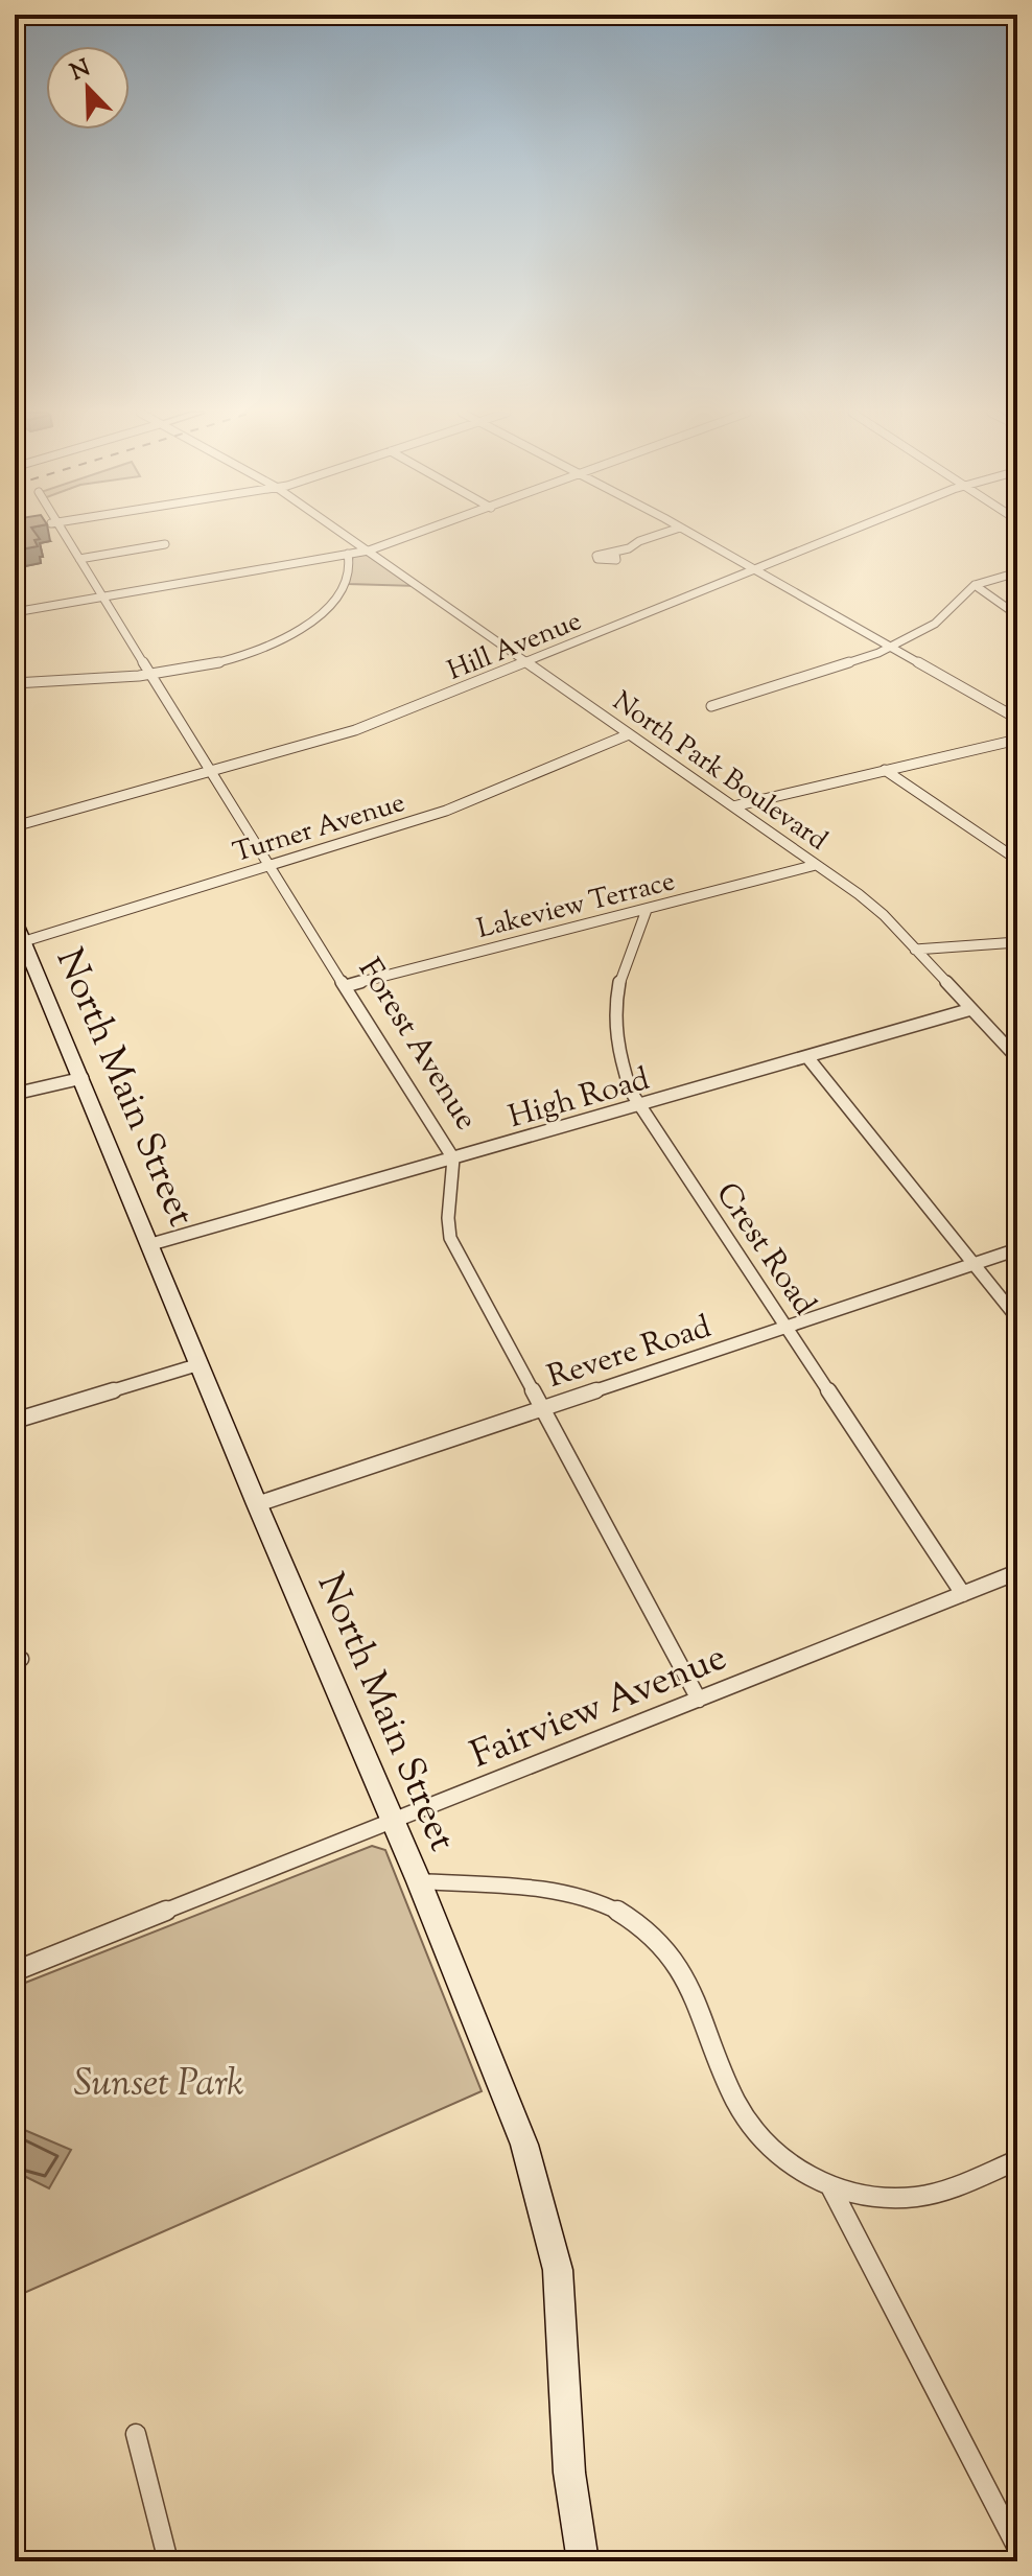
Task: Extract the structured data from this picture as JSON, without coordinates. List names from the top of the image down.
{
  "streets": {
    "street": [
      "Hill Avenue",
      "North Park Boulevard",
      "Turner Avenue",
      "Lakeview Terrace",
      "Forest Avenue",
      "North Main Street",
      "High Road",
      "Crest Road",
      "Revere Road",
      "Fairview Avenue"
    ]
  },
  "crossings": [
    ["Hill Avenue", "North Park Boulevard"],
    ["Hill Avenue", "Forest Avenue"],
    ["North Park Boulevard", "Turner Avenue"],
    ["North Park Boulevard", "Lakeview Terrace"],
    ["North Park Boulevard", "High Road"],
    ["Turner Avenue", "Forest Avenue"],
    ["Turner Avenue", "North Main Street"],
    ["Lakeview Terrace", "Forest Avenue"],
    ["Lakeview Terrace", "Crest Road"],
    ["Forest Avenue", "High Road"],
    ["Forest Avenue", "Revere Road"],
    ["Forest Avenue", "Fairview Avenue"],
    ["North Main Street", "High Road"],
    ["North Main Street", "Revere Road"],
    ["North Main Street", "Fairview Avenue"],
    ["High Road", "Crest Road"],
    ["Crest Road", "Revere Road"],
    ["Crest Road", "Fairview Avenue"]
  ],
  "parks": ["Sunset Park"],
  "north": "top left"
}
